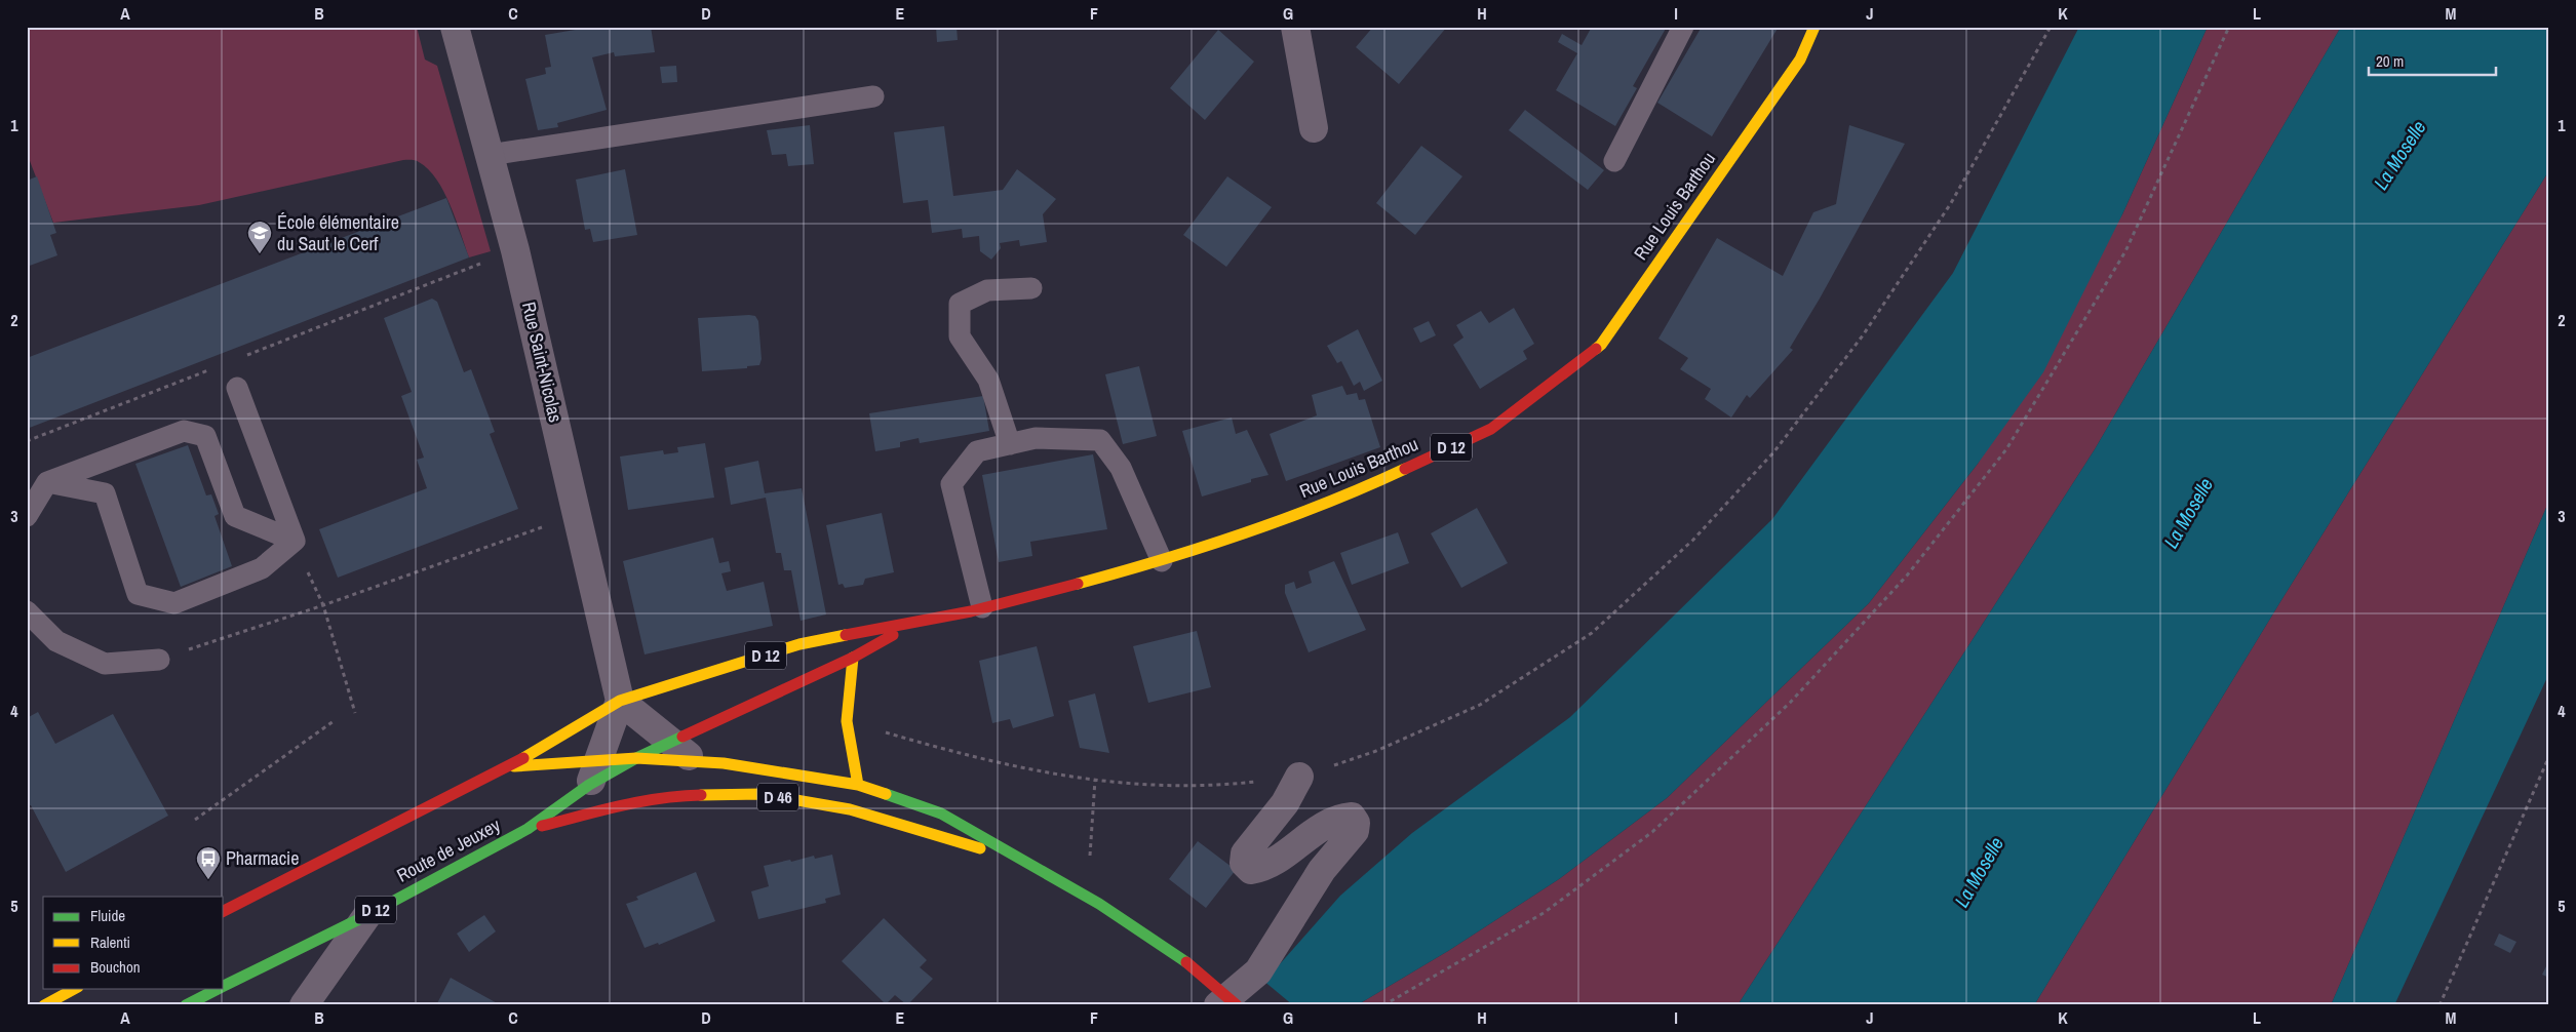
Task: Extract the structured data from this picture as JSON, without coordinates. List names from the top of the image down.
{
  "streets": {
    "main road": [
      "Rue Louis Barthou",
      "D 12",
      "D 46",
      "Route de Jeuxey"
    ],
    "street": ["Rue Saint-Nicolas"]
  },
  "crossings": [
    ["Rue Louis Barthou", "Rue Saint-Nicolas"],
    ["Rue Louis Barthou", "D 12"],
    ["Rue Saint-Nicolas", "D 12"],
    ["D 12", "D 46"],
    ["D 12", "Route de Jeuxey"],
    ["D 46", "Route de Jeuxey"]
  ],
  "water": ["La Moselle"],
  "places": {
    "school or university": ["École élémentaire du Saut le Cerf"],
    "bus stop": ["Pharmacie"]
  },
  "legend": ["Fluide", "Ralenti", "Bouchon"],
  "scale_bar": "20 m",
  "grid": {
    "columns": [
      "A",
      "B",
      "C",
      "D",
      "E",
      "F",
      "G",
      "H",
      "I",
      "J",
      "K",
      "L",
      "M"
    ],
    "rows": [
      "1",
      "2",
      "3",
      "4",
      "5"
    ]
  }
}
